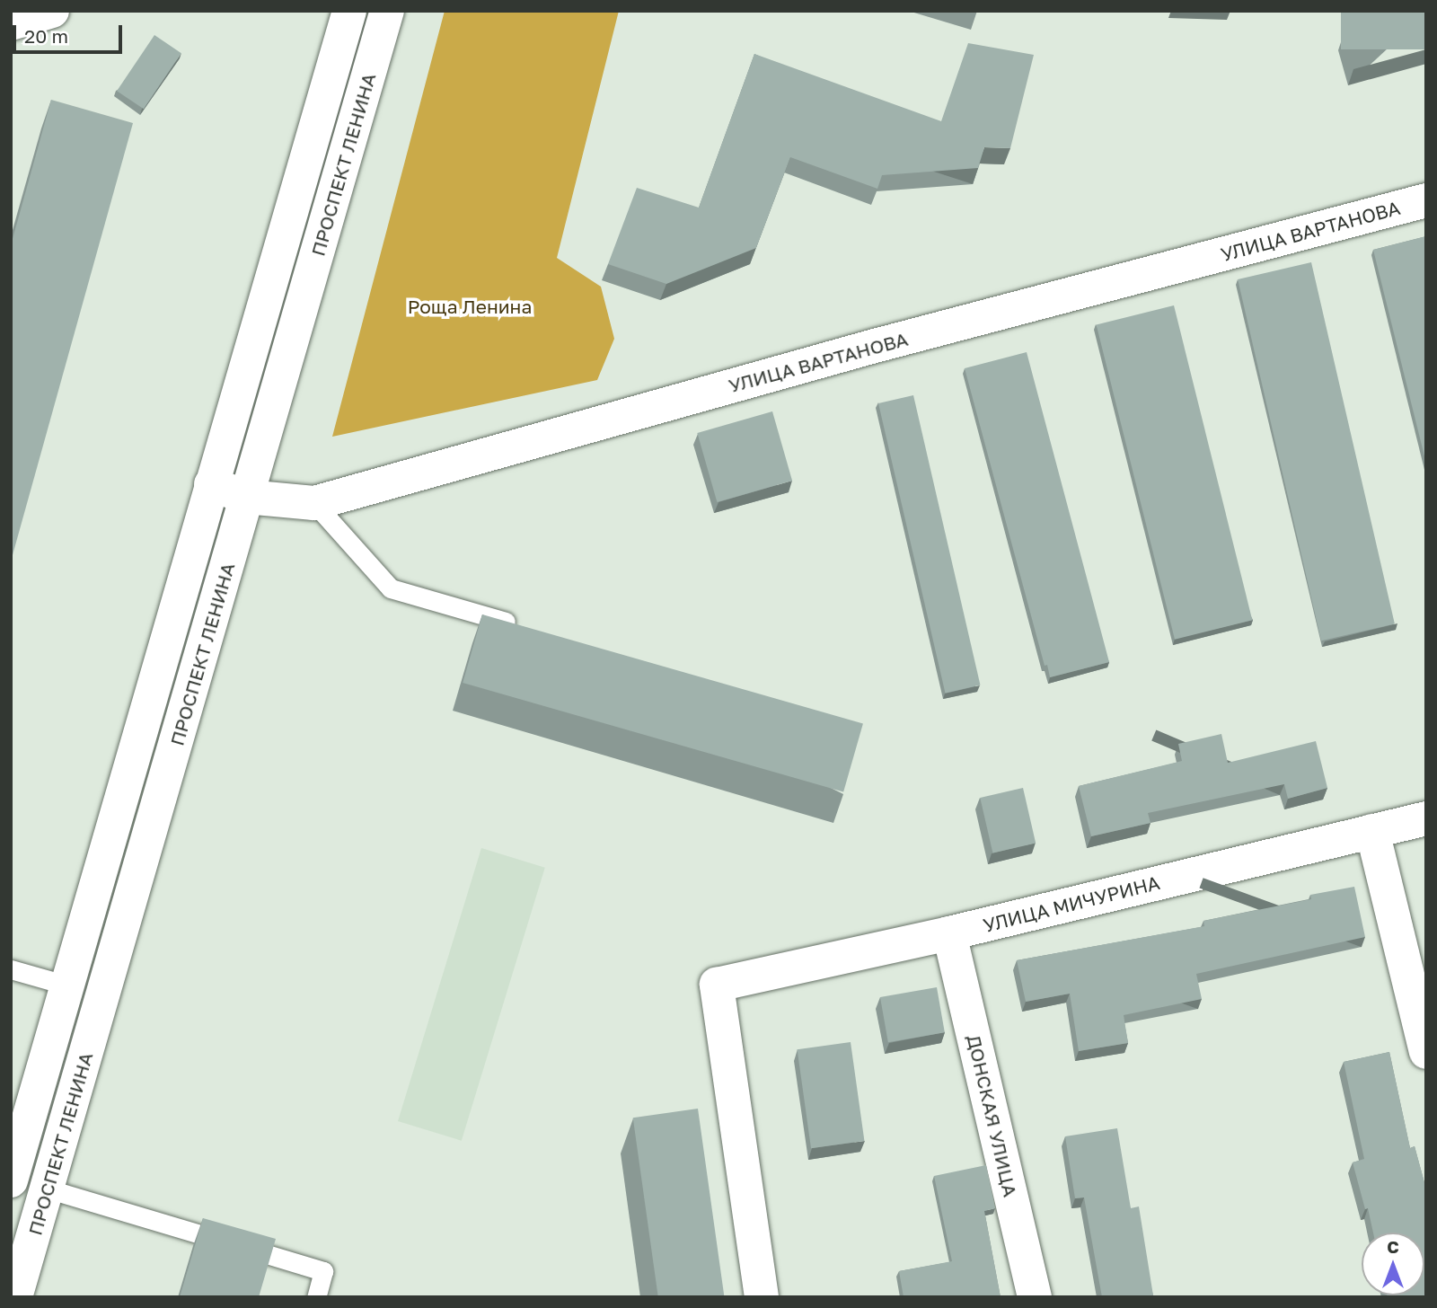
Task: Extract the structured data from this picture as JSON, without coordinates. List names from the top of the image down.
{
  "streets": {
    "street": [
      "ПРОСПЕКТ ЛЕНИНА",
      "УЛИЦА ВАРТАНОВА",
      "УЛИЦА МИЧУРИНА",
      "ДОНСКАЯ УЛИЦА"
    ]
  },
  "crossings": [
    ["ПРОСПЕКТ ЛЕНИНА", "УЛИЦА ВАРТАНОВА"],
    ["УЛИЦА МИЧУРИНА", "ДОНСКАЯ УЛИЦА"]
  ],
  "parks": ["Роща Ленина"],
  "scale_bar": "20 m",
  "north": "top"
}
